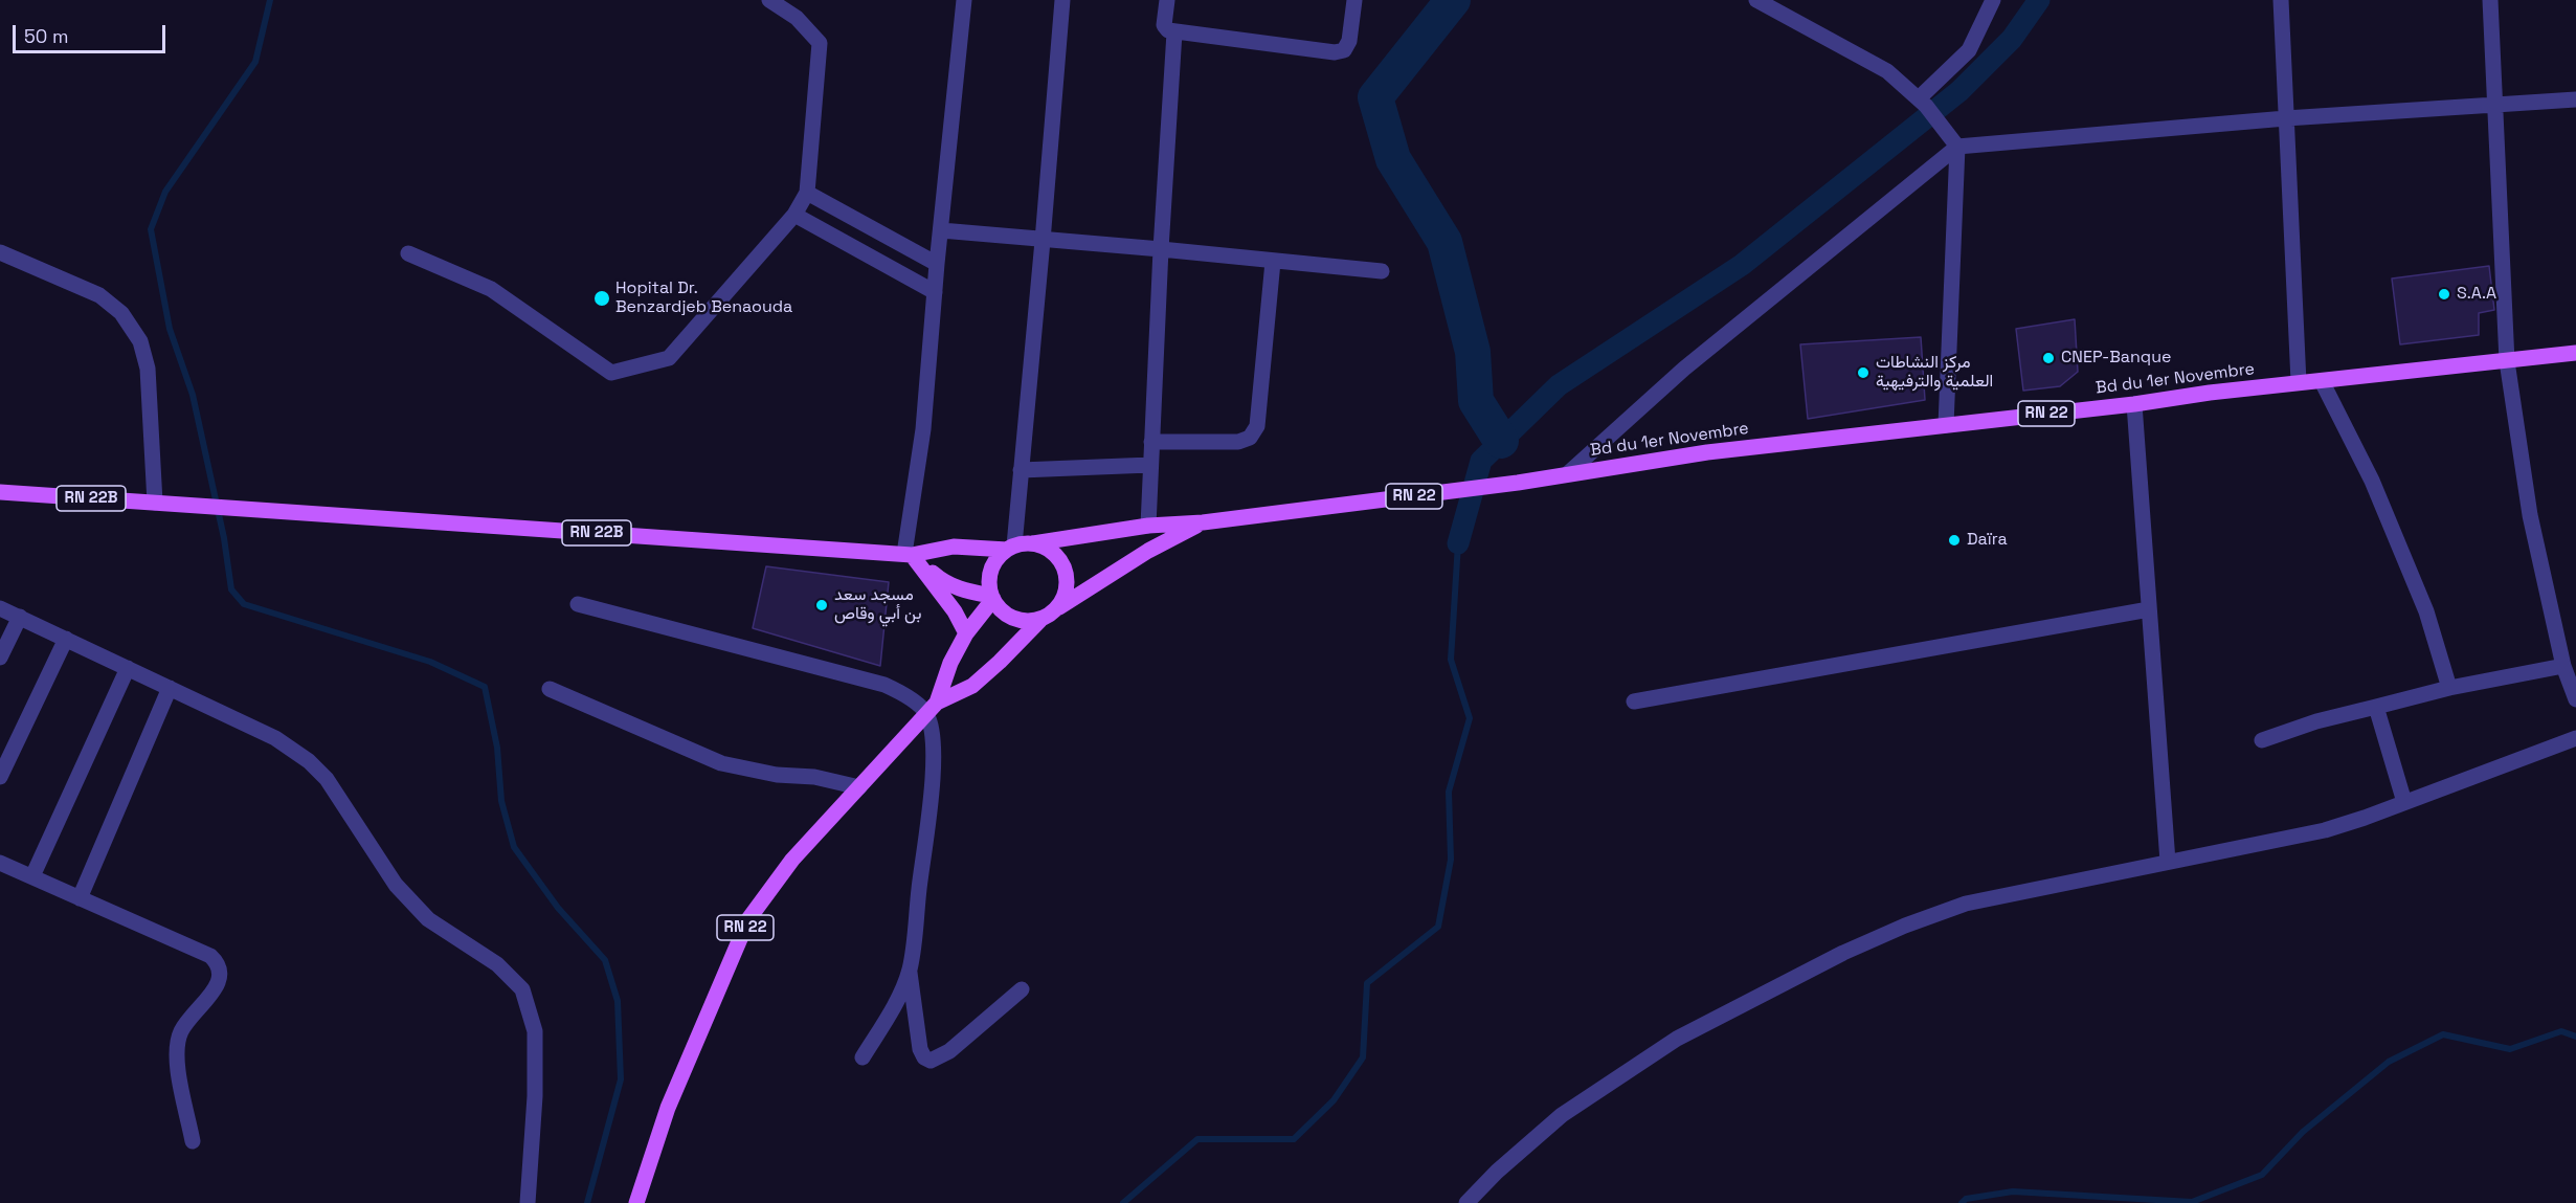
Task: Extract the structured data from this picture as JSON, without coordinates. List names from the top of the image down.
{
  "streets": {
    "main road": ["Bd du 1er Novembre", "RN 22", "RN 22B"]
  },
  "crossings": [
    ["Bd du 1er Novembre", "RN 22"],
    ["RN 22", "RN 22B"]
  ],
  "places": [
    "S.A.A",
    "Hopital Dr. Benzardjeb Benaouda",
    "CNEP-Banque",
    "مركز النشاطات العلمية والترفيهية",
    "Daïra",
    "مسجد سعد بن أبي وقاص"
  ],
  "scale_bar": "50 m"
}
